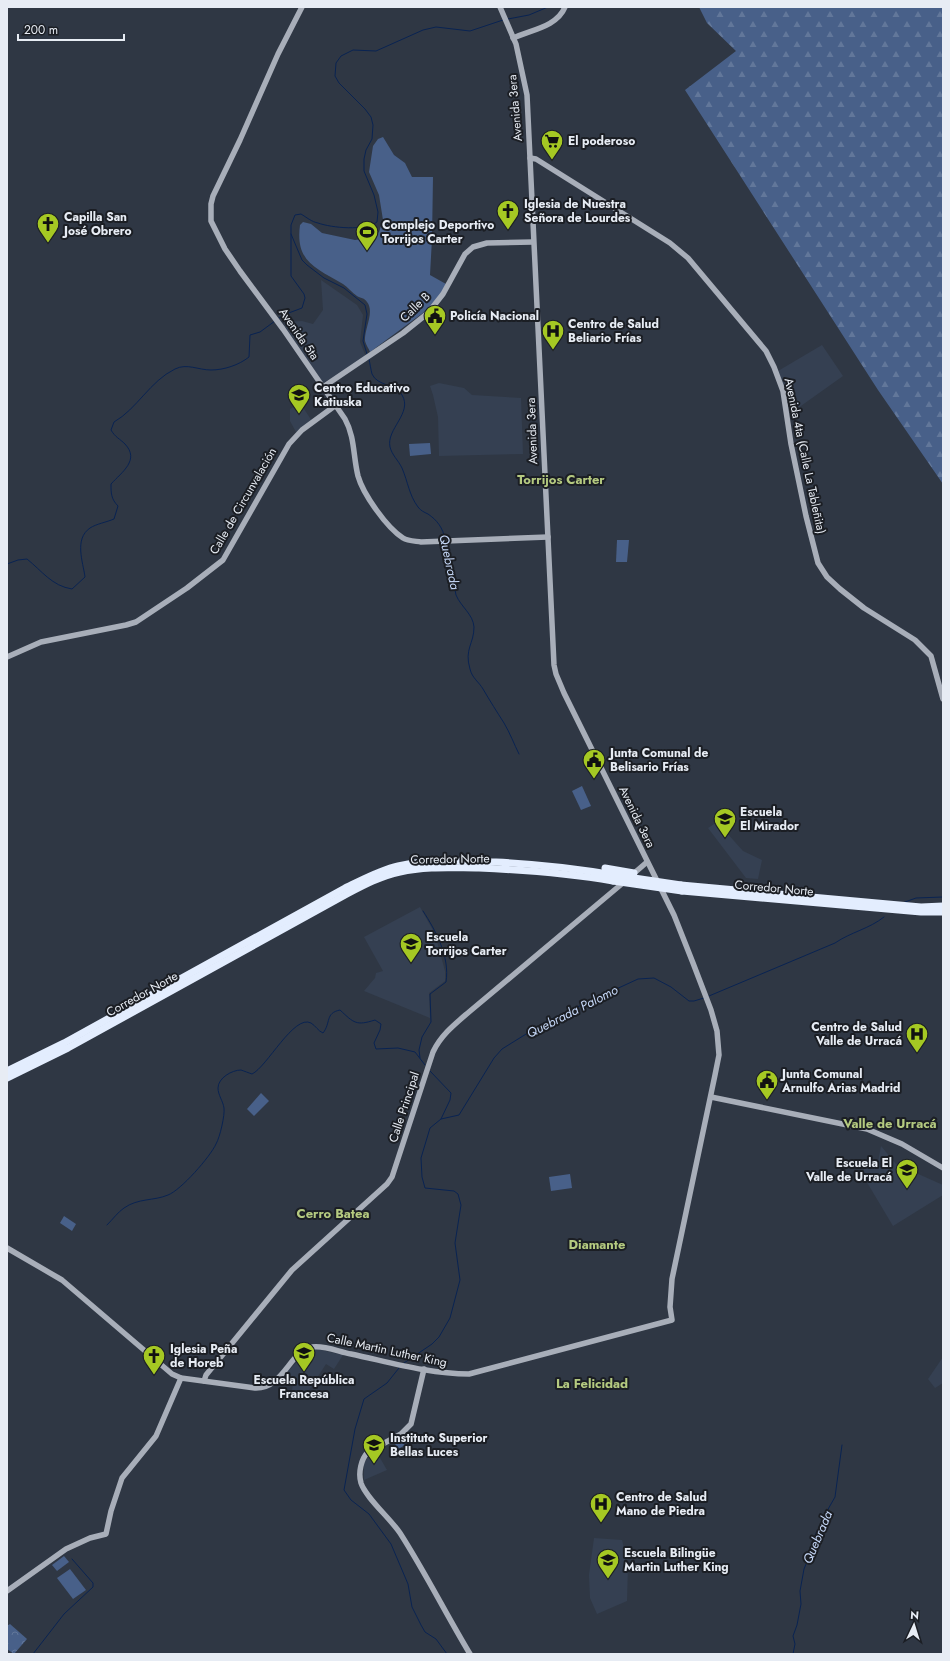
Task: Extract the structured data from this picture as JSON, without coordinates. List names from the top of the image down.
{
  "streets": {
    "highway": ["Corredor Norte"],
    "street": [
      "Avenida 3era",
      "Calle B",
      "Avenida 5ta",
      "Avenida 4ta (Calle La Tableñita)",
      "Calle de Circunvalación",
      "Calle Principal",
      "Calle Martin Luther King"
    ]
  },
  "crossings": [
    ["Avenida 3era", "Calle B"],
    ["Avenida 3era", "Avenida 5ta"],
    ["Avenida 3era", "Avenida 4ta (Calle La Tableñita)"],
    ["Avenida 3era", "Calle Principal"],
    ["Avenida 3era", "Calle Martin Luther King"],
    ["Calle B", "Avenida 5ta"],
    ["Avenida 5ta", "Calle de Circunvalación"],
    ["Calle Principal", "Calle Martin Luther King"]
  ],
  "districts": [
    "Torrijos Carter",
    "Valle de Urracá",
    "Cerro Batea",
    "Diamante",
    "La Felicidad"
  ],
  "water": ["Quebrada", "Quebrada Palomo"],
  "places": {
    "supermarket": ["El poderoso"],
    "church": ["Iglesia de Nuestra Señora de Lourdes", "Capilla San José Obrero", "Iglesia Peña de Horeb"],
    "sports": ["Complejo Deportivo Torrijos Carter"],
    "public building": ["Policía Nacional", "Junta Comunal de Belisario Frías", "Junta Comunal Arnulfo Arias Madrid"],
    "hospital": ["Centro de Salud Beliario Frías", "Centro de Salud Valle de Urracá", "Centro de Salud Mano de Piedra"],
    "school or university": [
      "Centro Educativo Katiuska",
      "Escuela El Mirador",
      "Escuela Torrijos Carter",
      "Escuela El Valle de Urracá",
      "Escuela República Francesa",
      "Instituto Superior Bellas Luces",
      "Escuela Bilingüe Martin Luther King"
    ]
  },
  "scale_bar": "200 m",
  "north": "top"
}
